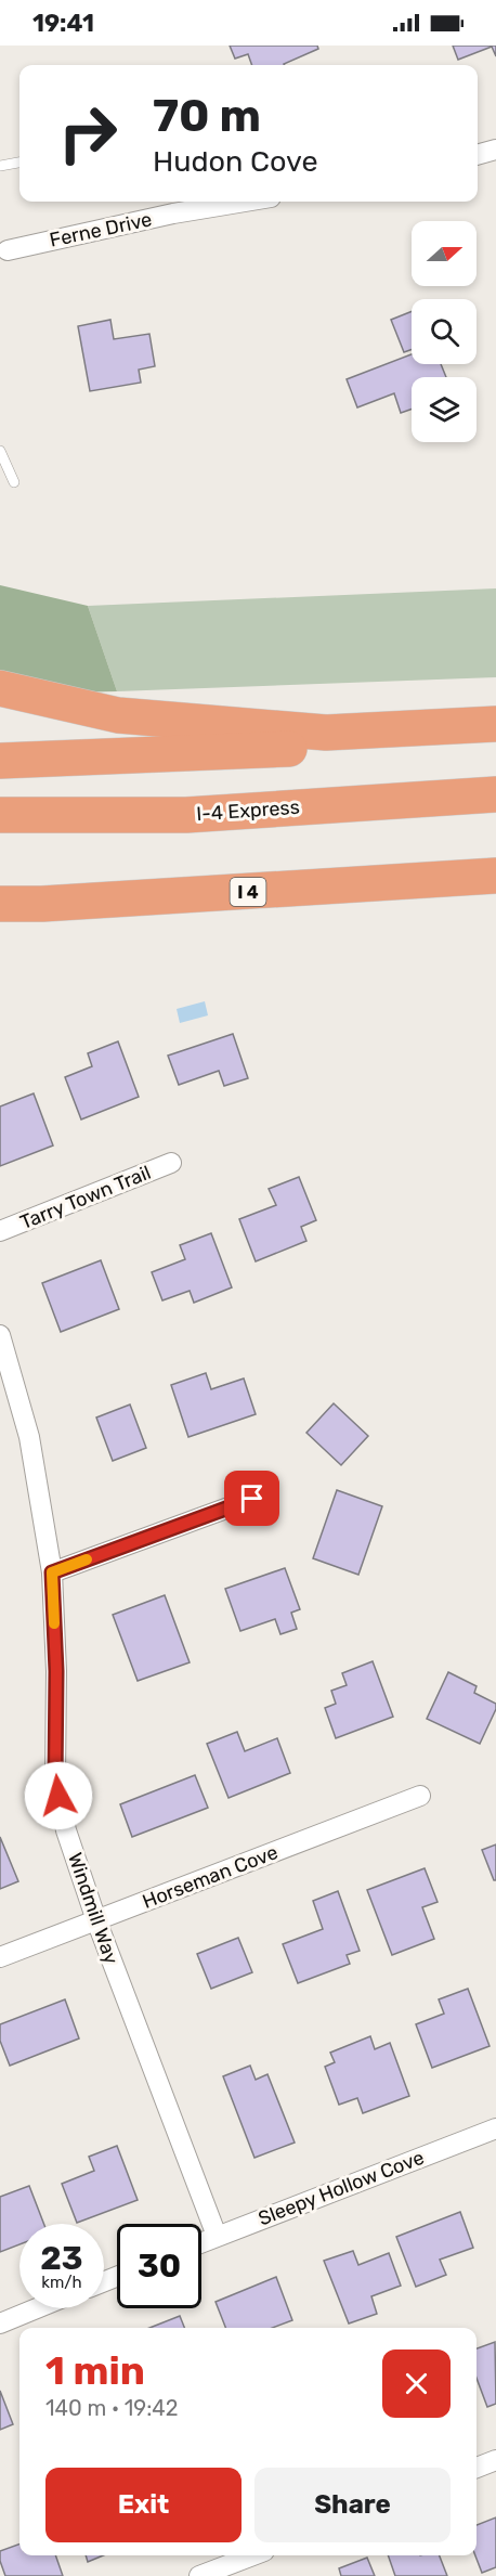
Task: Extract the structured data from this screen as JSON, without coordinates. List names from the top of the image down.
{
  "streets": {
    "highway": ["I-4 Express", "I 4"],
    "street": [
      "Ferne Drive",
      "Tarry Town Trail",
      "Horseman Cove",
      "Windmill Way",
      "Sleepy Hollow Cove"
    ]
  },
  "crossings": [
    ["Horseman Cove", "Windmill Way"],
    ["Windmill Way", "Sleepy Hollow Cove"]
  ],
  "north": "right",
  "page": {
    "status": "19:41",
    "turn": ["70 m", "Hudon Cove"],
    "speed": "23 km/h",
    "limit": "30",
    "heading": ["1 min", "140 m · 19:42"],
    "buttons": ["Exit", "Share"]
  }
}
